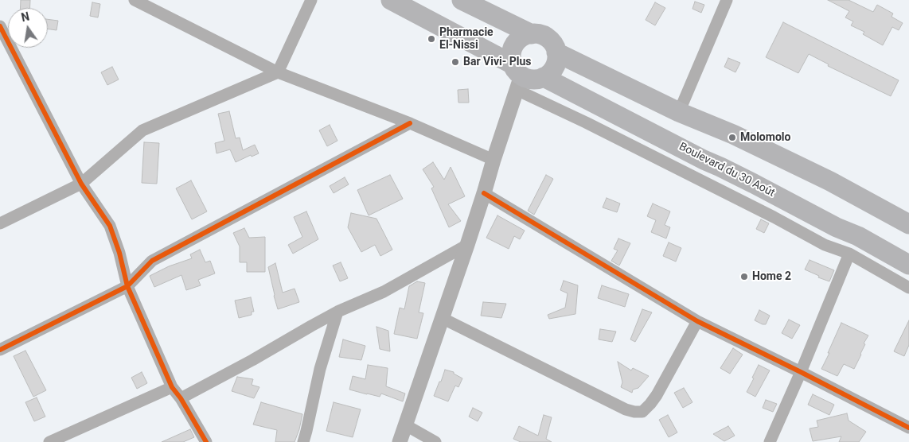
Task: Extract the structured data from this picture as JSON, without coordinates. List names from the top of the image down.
{
  "streets": {
    "highway": ["Boulevard du 30 Août"]
  },
  "places": [
    "Pharmacie El-Nissi",
    "Bar Vivi- Plus",
    "Molomolo",
    "Home 2"
  ],
  "north": "top"
}
